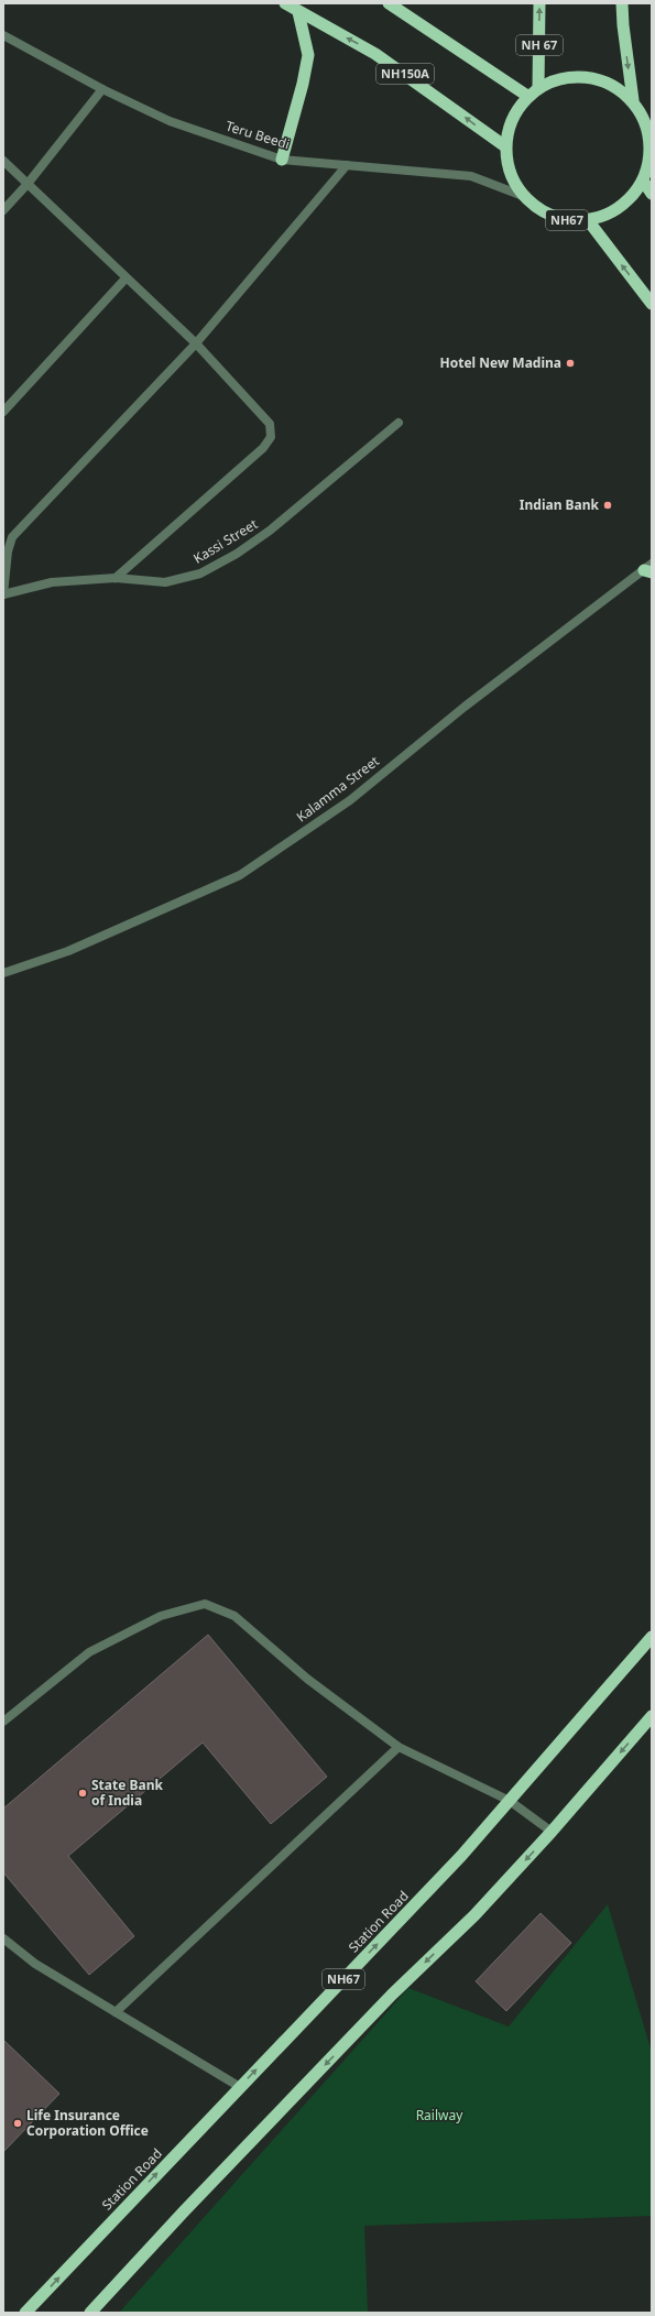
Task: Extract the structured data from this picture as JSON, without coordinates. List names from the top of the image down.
{
  "streets": {
    "highway": [
      "NH 67",
      "NH150A",
      "NH67",
      "Station Road"
    ],
    "street": ["Teru Beedi", "Kassi Street", "Kalamma Street"]
  },
  "crossings": [
    ["NH 67", "NH150A"],
    ["NH 67", "Teru Beedi"],
    ["NH 67", "NH67"],
    ["NH150A", "Teru Beedi"],
    ["NH150A", "NH67"],
    ["Teru Beedi", "NH67"]
  ],
  "parks": ["Railway"],
  "places": [
    "Hotel New Madina",
    "Indian Bank",
    "State Bank of India",
    "Life Insurance Corporation Office"
  ]
}
